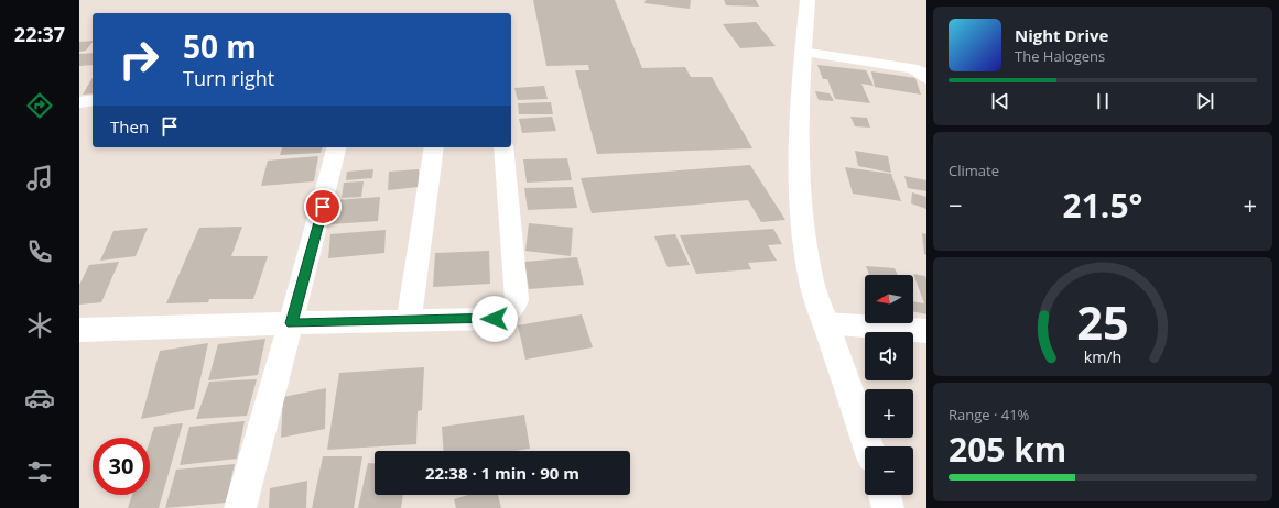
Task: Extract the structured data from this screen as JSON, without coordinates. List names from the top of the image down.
{
  "north": "left",
  "page": {
    "tabs": "22:37",
    "turn": ["50 m", "Turn right"],
    "song": ["Night Drive", "The Halogens"],
    "then": "Then",
    "tile": [
      "Climate",
      ["Range · 41%", "205 km"]
    ],
    "heat": ["−", "21.5°", "+"],
    "map_buttons": ["+", "−"],
    "limit": "30",
    "trip": "22:38 · 1 min · 90 m",
    "gauge": ["25", "km/h"]
  }
}
